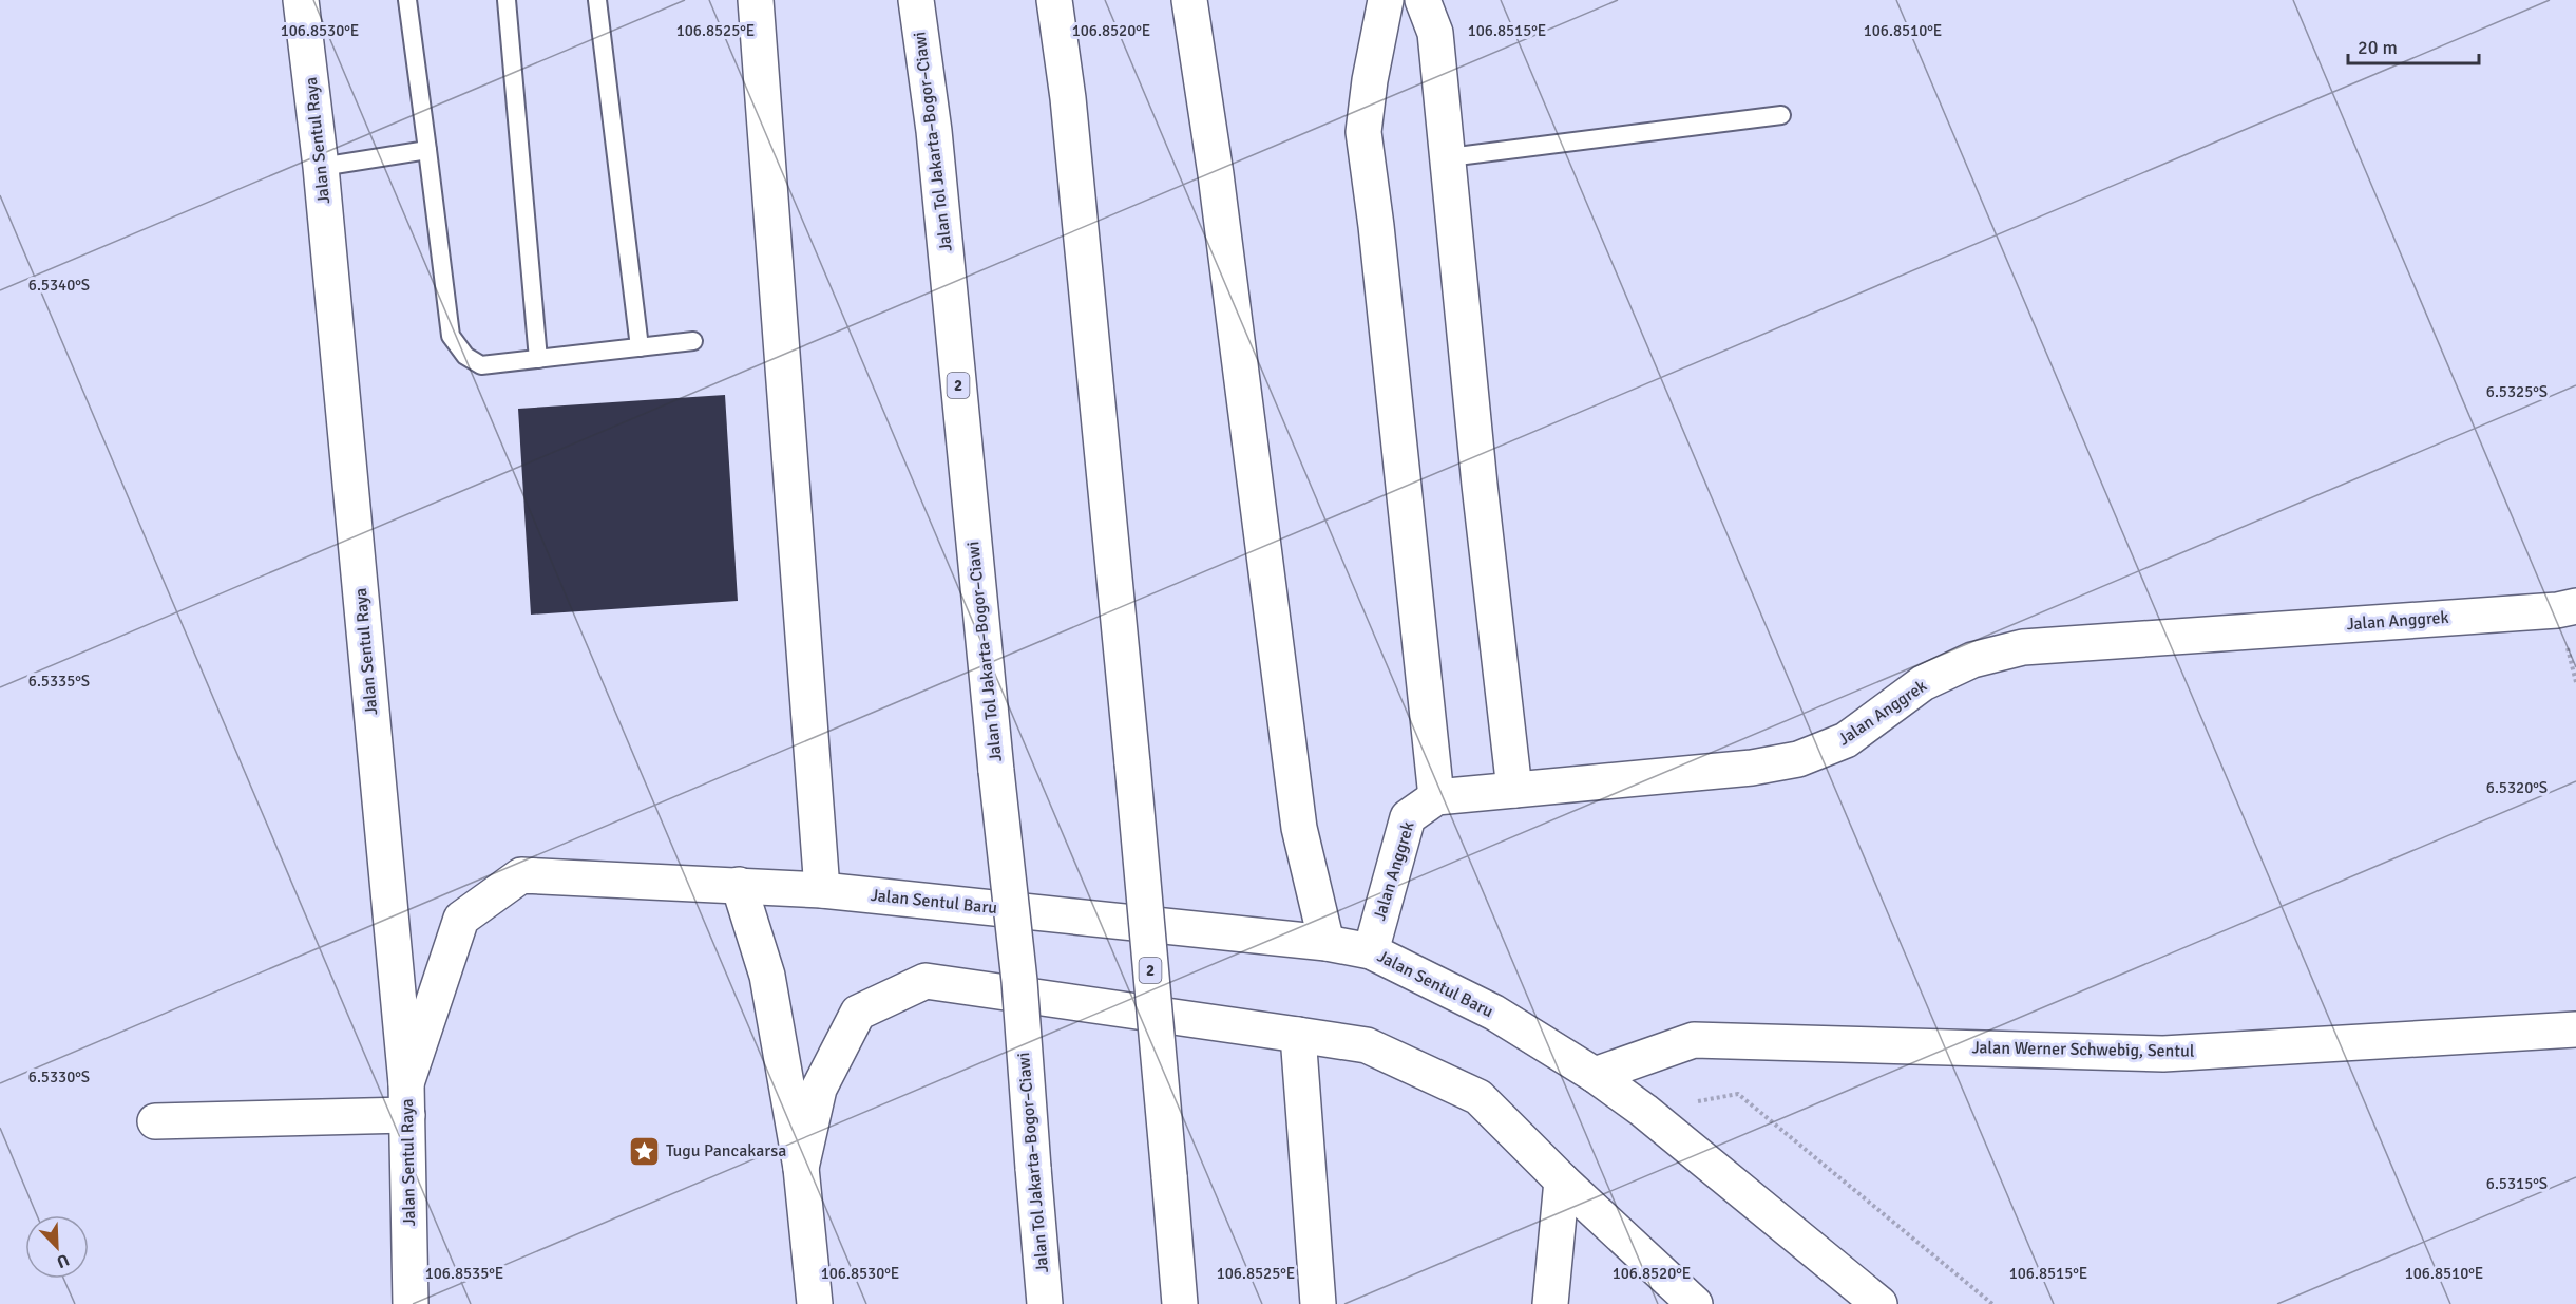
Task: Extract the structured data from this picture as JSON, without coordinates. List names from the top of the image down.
{
  "streets": {
    "main road": [
      "Jalan Sentul Raya",
      "Jalan Tol Jakarta–Bogor–Ciawi",
      "2",
      "Jalan Anggrek",
      "Jalan Sentul Baru",
      "Jalan Werner Schwebig, Sentul"
    ]
  },
  "crossings": [
    ["Jalan Sentul Raya", "Jalan Sentul Baru"],
    ["Jalan Anggrek", "Jalan Sentul Baru"],
    ["Jalan Sentul Baru", "Jalan Werner Schwebig, Sentul"]
  ],
  "places": {
    "place": ["Tugu Pancakarsa"]
  },
  "scale_bar": "20 m",
  "north": "bottom right",
  "coordinates": [
    "106.8530°E",
    "106.8525°E",
    "106.8520°E",
    "106.8515°E",
    "106.8510°E",
    "6.5340°S",
    "6.5325°S",
    "6.5335°S",
    "6.5320°S",
    "6.5330°S",
    "6.5315°S",
    "106.8535°E"
  ]
}
